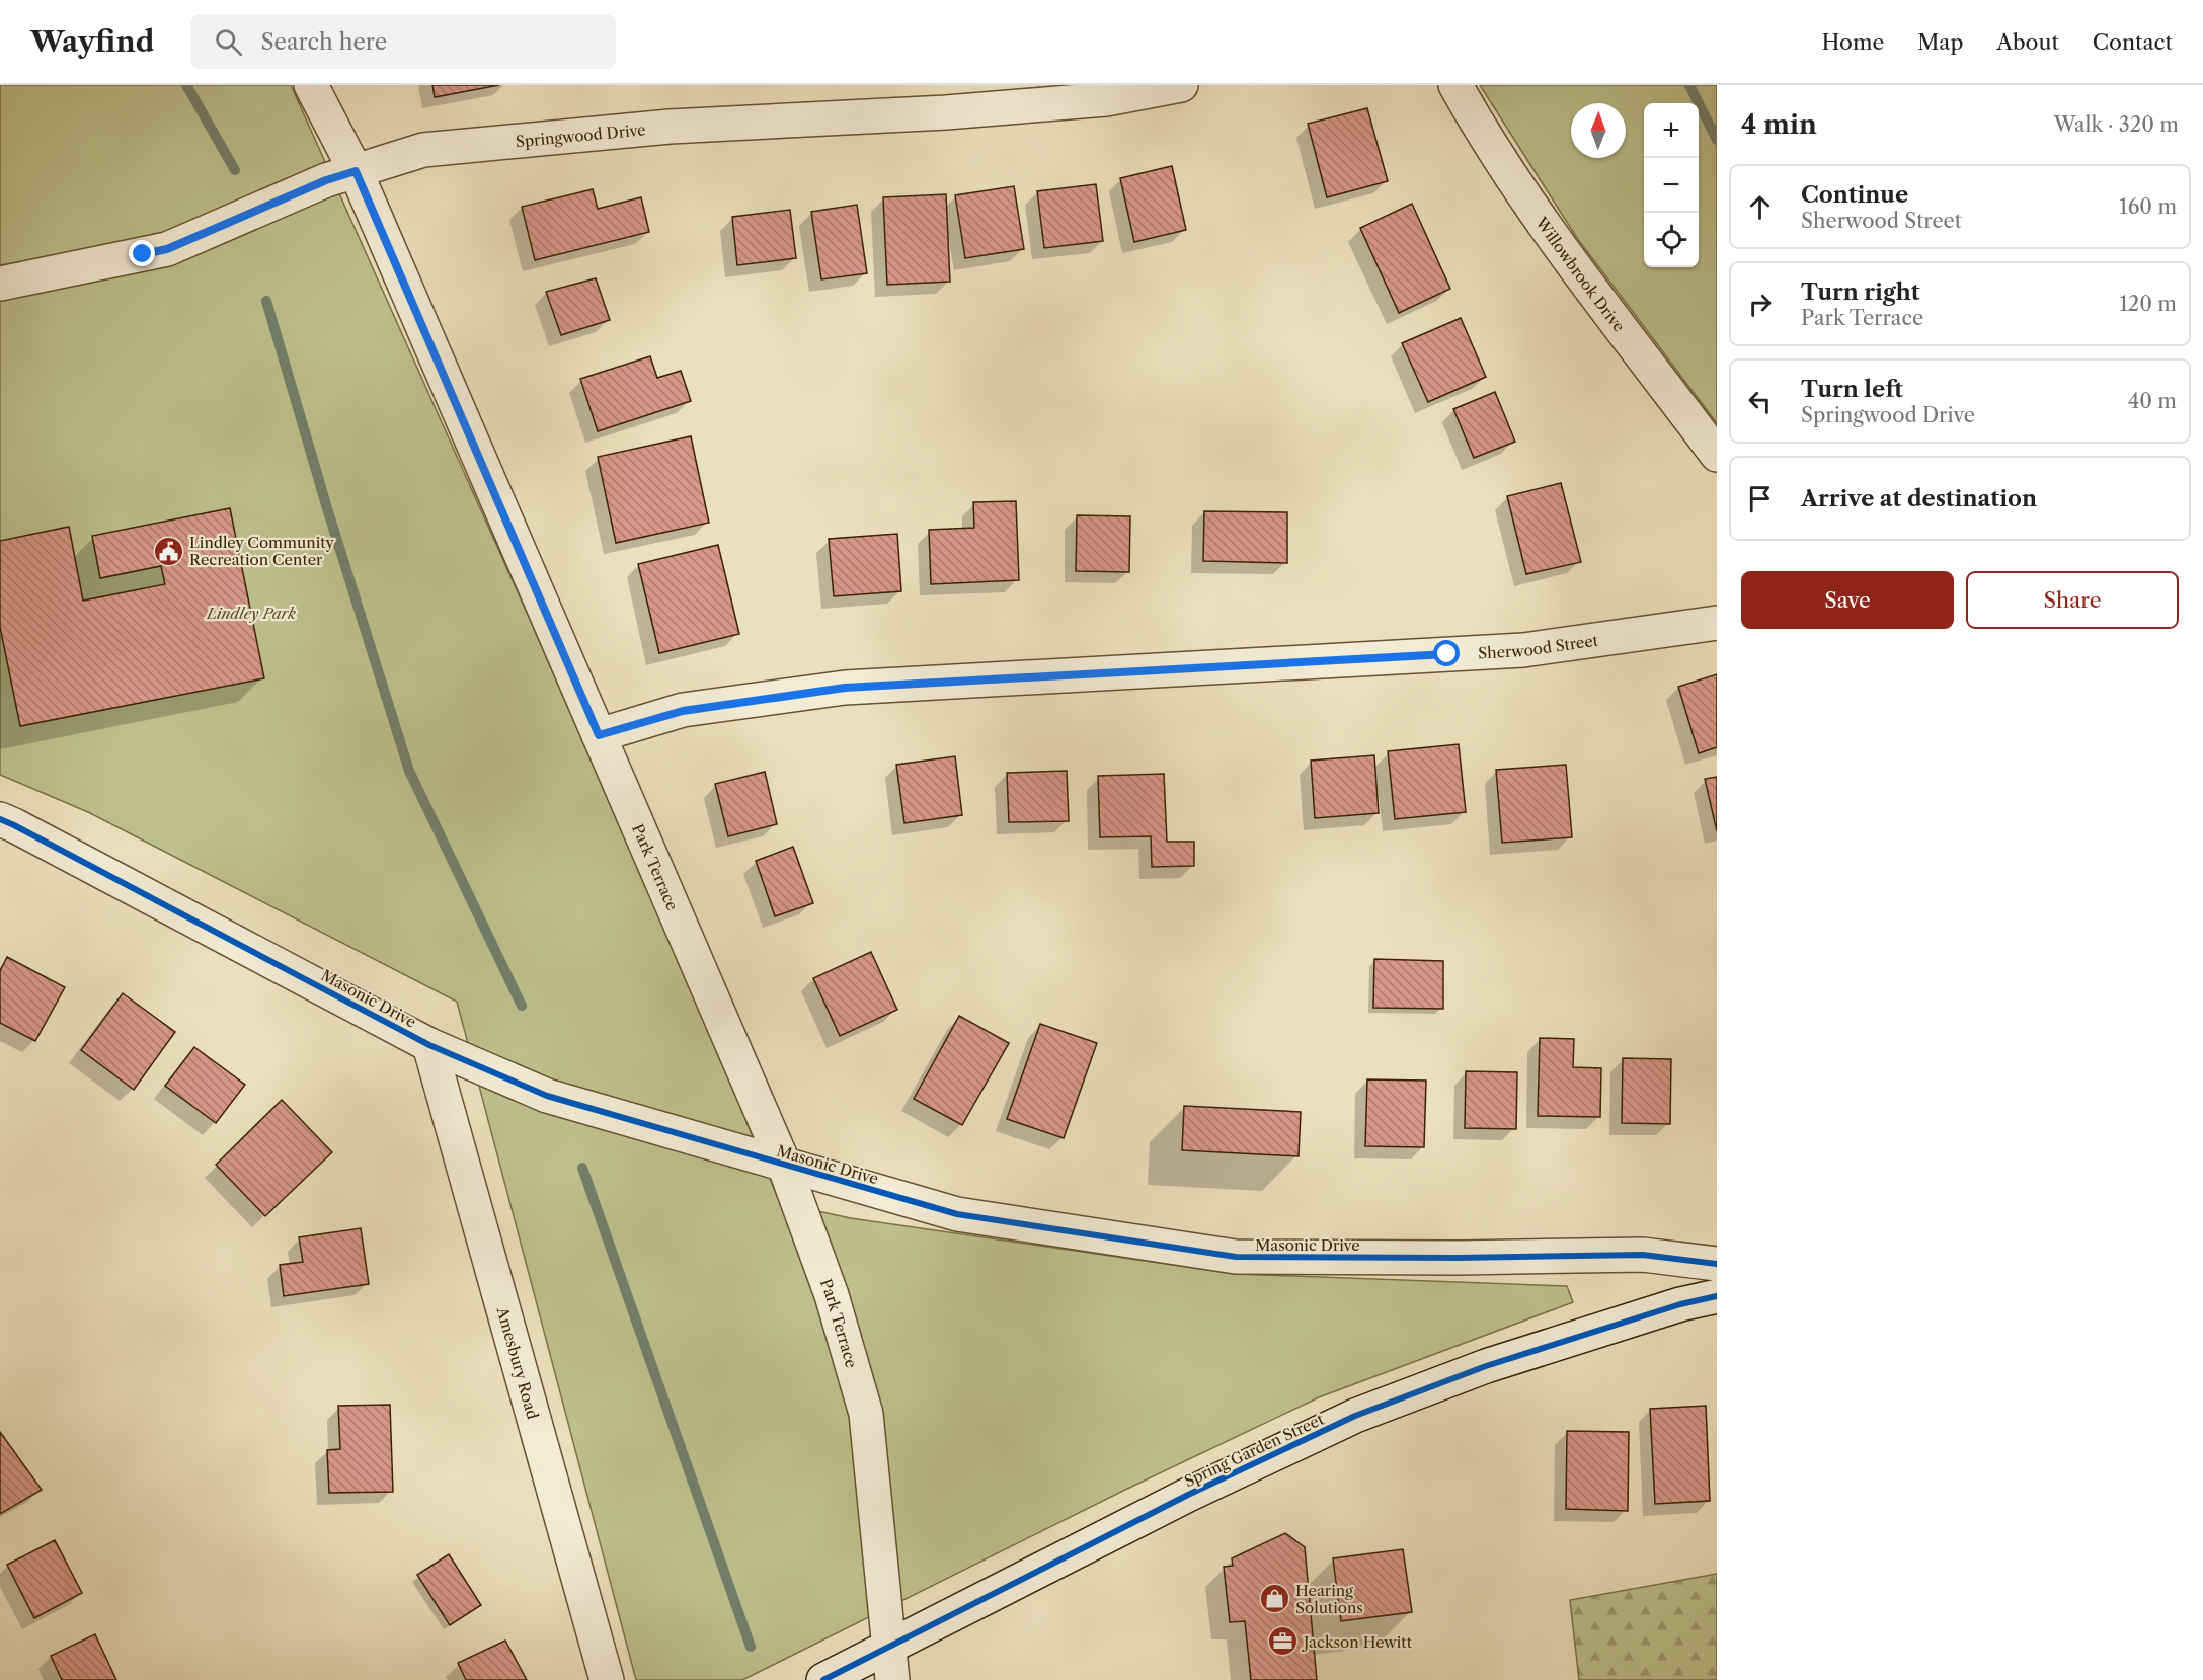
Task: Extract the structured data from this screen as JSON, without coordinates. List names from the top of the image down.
{
  "streets": {
    "street": [
      "Springwood Drive",
      "Willowbrook Drive",
      "Sherwood Street",
      "Park Terrace",
      "Masonic Drive",
      "Amesbury Road",
      "Spring Garden Street"
    ]
  },
  "crossings": [
    ["Springwood Drive", "Park Terrace"],
    ["Sherwood Street", "Park Terrace"],
    ["Park Terrace", "Masonic Drive"],
    ["Park Terrace", "Spring Garden Street"],
    ["Masonic Drive", "Amesbury Road"]
  ],
  "parks": ["Lindley Park"],
  "places": {
    "public building": ["Lindley Community Recreation Center"],
    "shop": ["Hearing Solutions"],
    "office": ["Jackson Hewitt"]
  },
  "north": "top",
  "page": {
    "header": "Wayfind",
    "search": "Search here",
    "nav": [
      "Home",
      "Map",
      "About",
      "Contact"
    ],
    "heading": ["4 min", "Walk · 320 m"],
    "map_buttons": ["+", "−"],
    "list": [
      ["Continue", "Sherwood Street", "160 m"],
      ["Turn right", "Park Terrace", "120 m"],
      ["Turn left", "Springwood Drive", "40 m"],
      "Arrive at destination"
    ],
    "buttons": ["Save", "Share"]
  }
}
